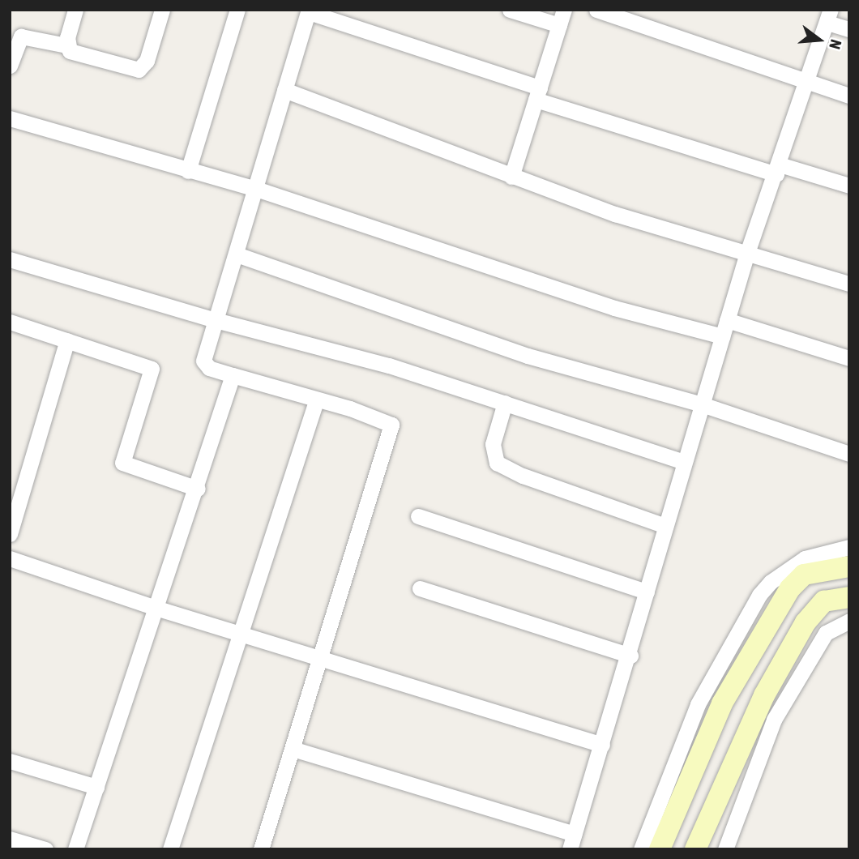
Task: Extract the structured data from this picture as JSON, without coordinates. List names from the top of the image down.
{
  "north": "right"
}
